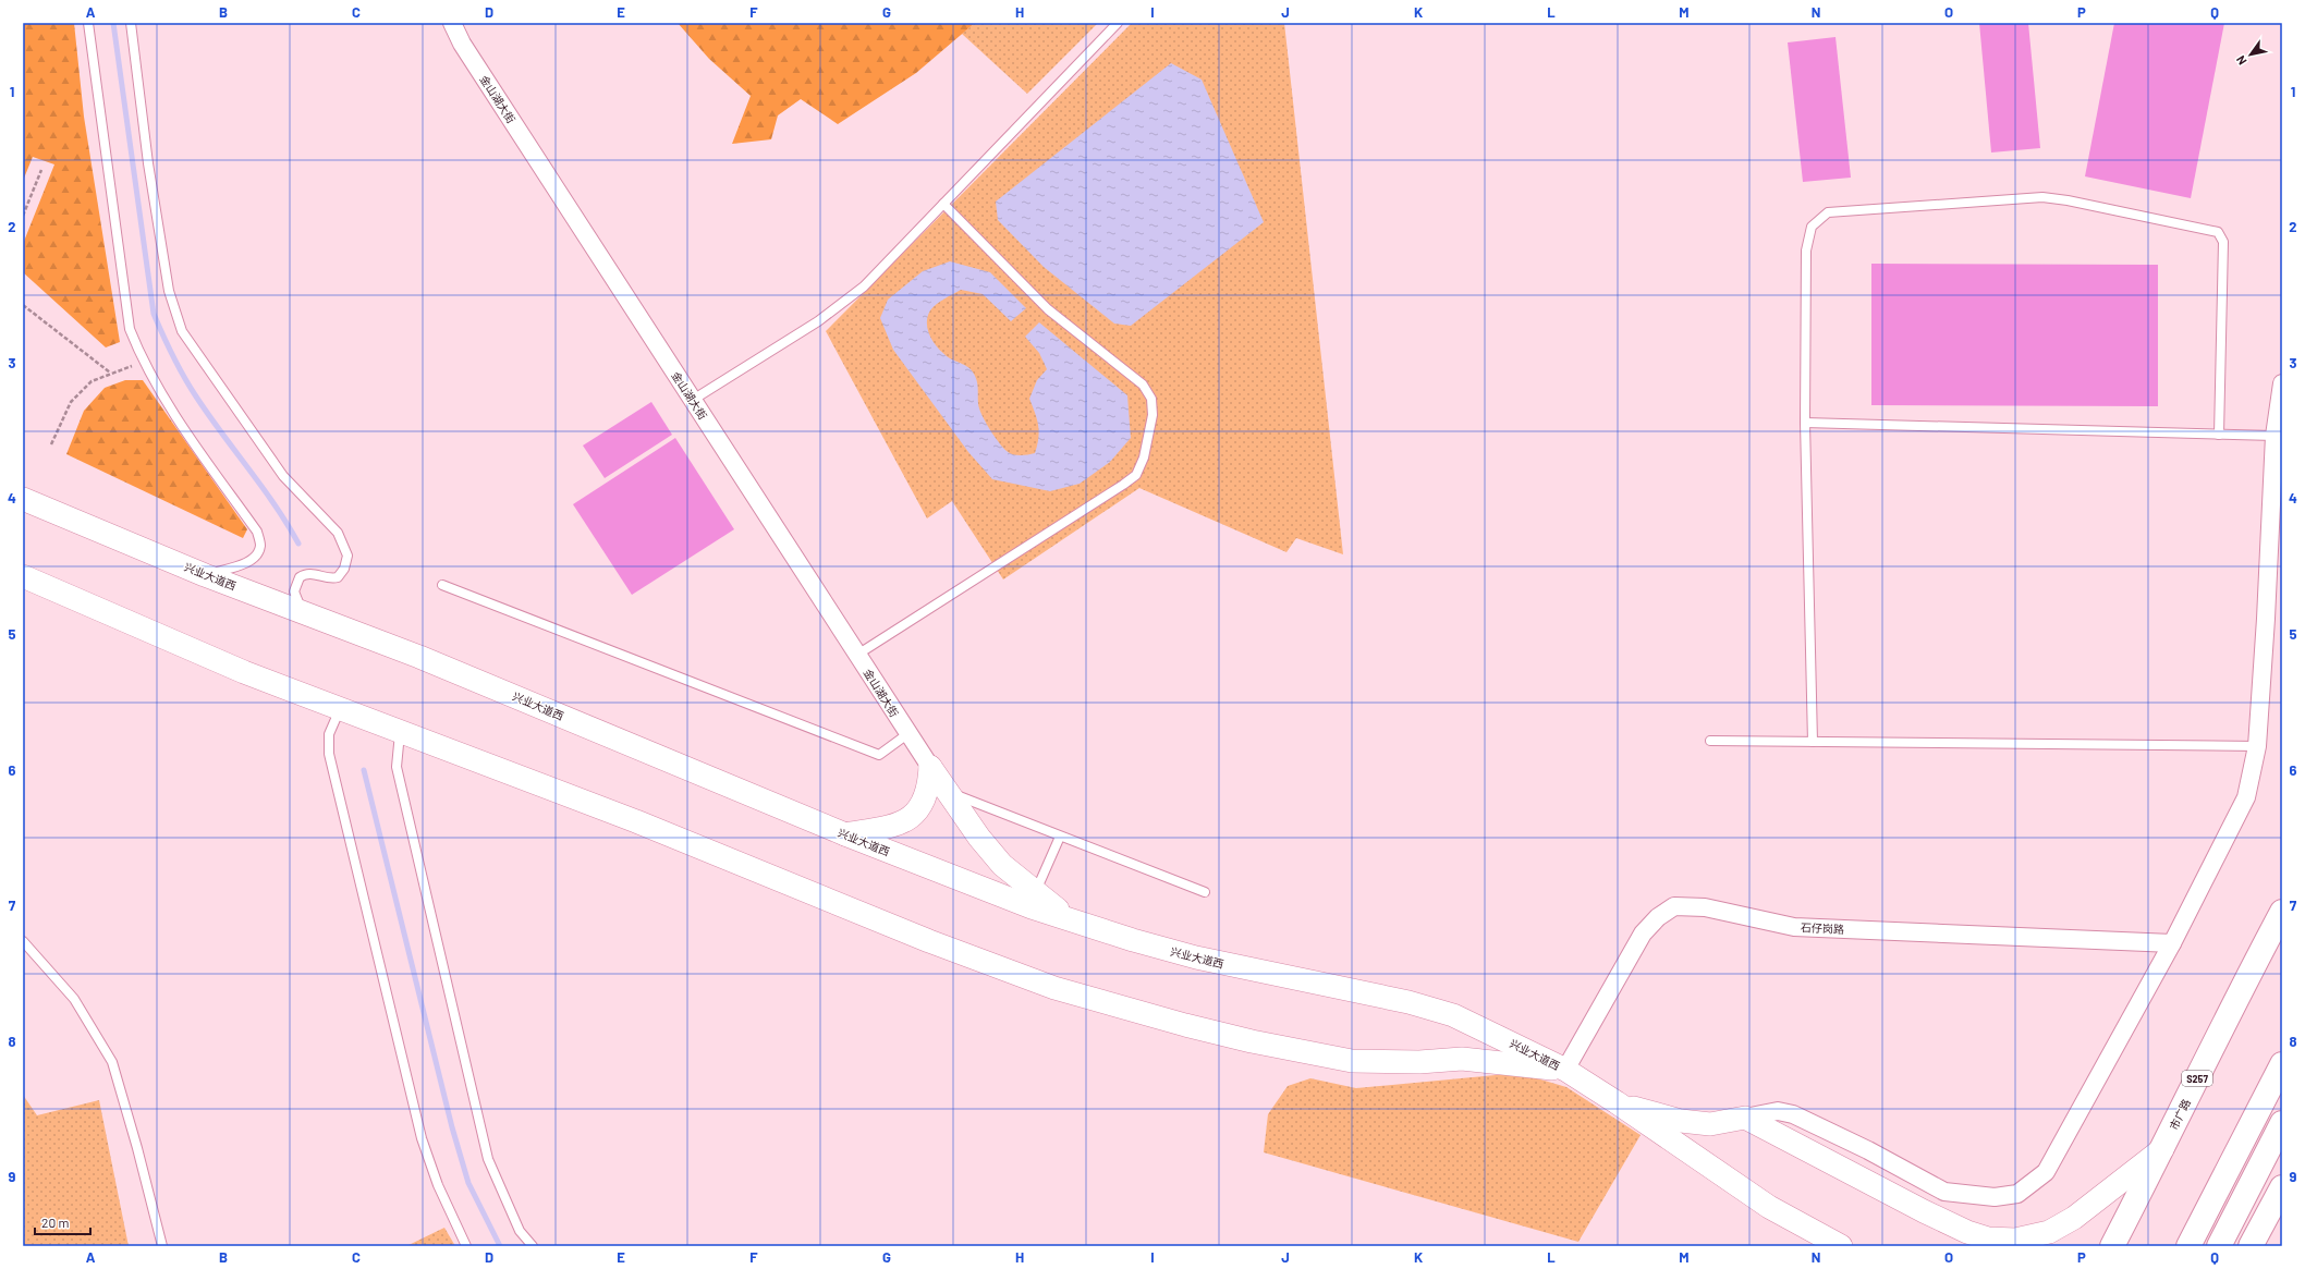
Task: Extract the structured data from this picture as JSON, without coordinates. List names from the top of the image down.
{
  "streets": {
    "main road": ["S257", "市广路"],
    "street": ["金山湖大街", "兴业大道西", "石仔岗路"]
  },
  "crossings": [
    ["兴业大道西", "石仔岗路"]
  ],
  "scale_bar": "20 m",
  "north": "bottom left",
  "grid": {
    "columns": [
      "A",
      "B",
      "C",
      "D",
      "E",
      "F",
      "G",
      "H",
      "I",
      "J",
      "K",
      "L",
      "M",
      "N",
      "O",
      "P",
      "Q"
    ],
    "rows": [
      "1",
      "2",
      "3",
      "4",
      "5",
      "6",
      "7",
      "8",
      "9"
    ]
  }
}
